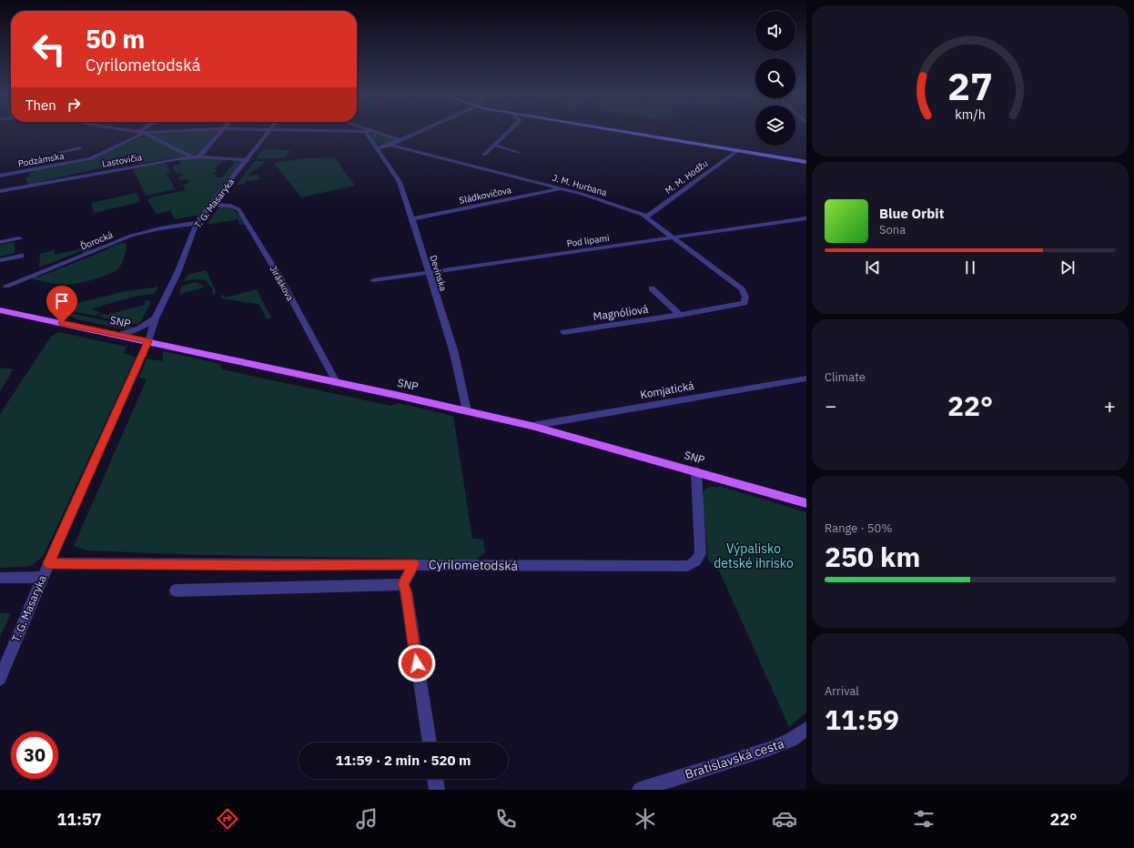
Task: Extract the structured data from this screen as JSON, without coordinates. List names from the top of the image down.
{
  "streets": {
    "main road": ["SNP"],
    "street": [
      "Podzámska",
      "Lastovičia",
      "M. M. Hodžu",
      "J. M. Hurbana",
      "Sládkovičova",
      "T. G. Masaryka",
      "Ďorocká",
      "Pod lipami",
      "Devínska",
      "Jiráskova",
      "Magnóliová",
      "Komjatická",
      "Cyrilometodská",
      "Bratislavská cesta"
    ]
  },
  "crossings": [
    ["Lastovičia", "T. G. Masaryka"],
    ["M. M. Hodžu", "J. M. Hurbana"],
    ["J. M. Hurbana", "Sládkovičova"],
    ["J. M. Hurbana", "Pod lipami"],
    ["J. M. Hurbana", "Magnóliová"],
    ["Sládkovičova", "Devínska"],
    ["T. G. Masaryka", "Ďorocká"],
    ["T. G. Masaryka", "Jiráskova"],
    ["T. G. Masaryka", "SNP"],
    ["T. G. Masaryka", "Cyrilometodská"],
    ["Pod lipami", "Devínska"],
    ["Devínska", "SNP"],
    ["Jiráskova", "SNP"],
    ["SNP", "Komjatická"],
    ["SNP", "Cyrilometodská"]
  ],
  "parks": ["Výpalisko detské ihrisko"],
  "page": {
    "turn": ["50 m", "Cyrilometodská"],
    "then": "Then",
    "song": ["Blue Orbit", "Sona"],
    "tile": [
      "Climate",
      ["Range · 50%", "250 km"],
      ["Arrival", "11:59"]
    ],
    "heat": ["−", "22°", "+"],
    "limit": "30",
    "trip": "11:59 · 2 min · 520 m",
    "tabs": ["11:57", "22°"],
    "gauge": ["27", "km/h"]
  }
}
